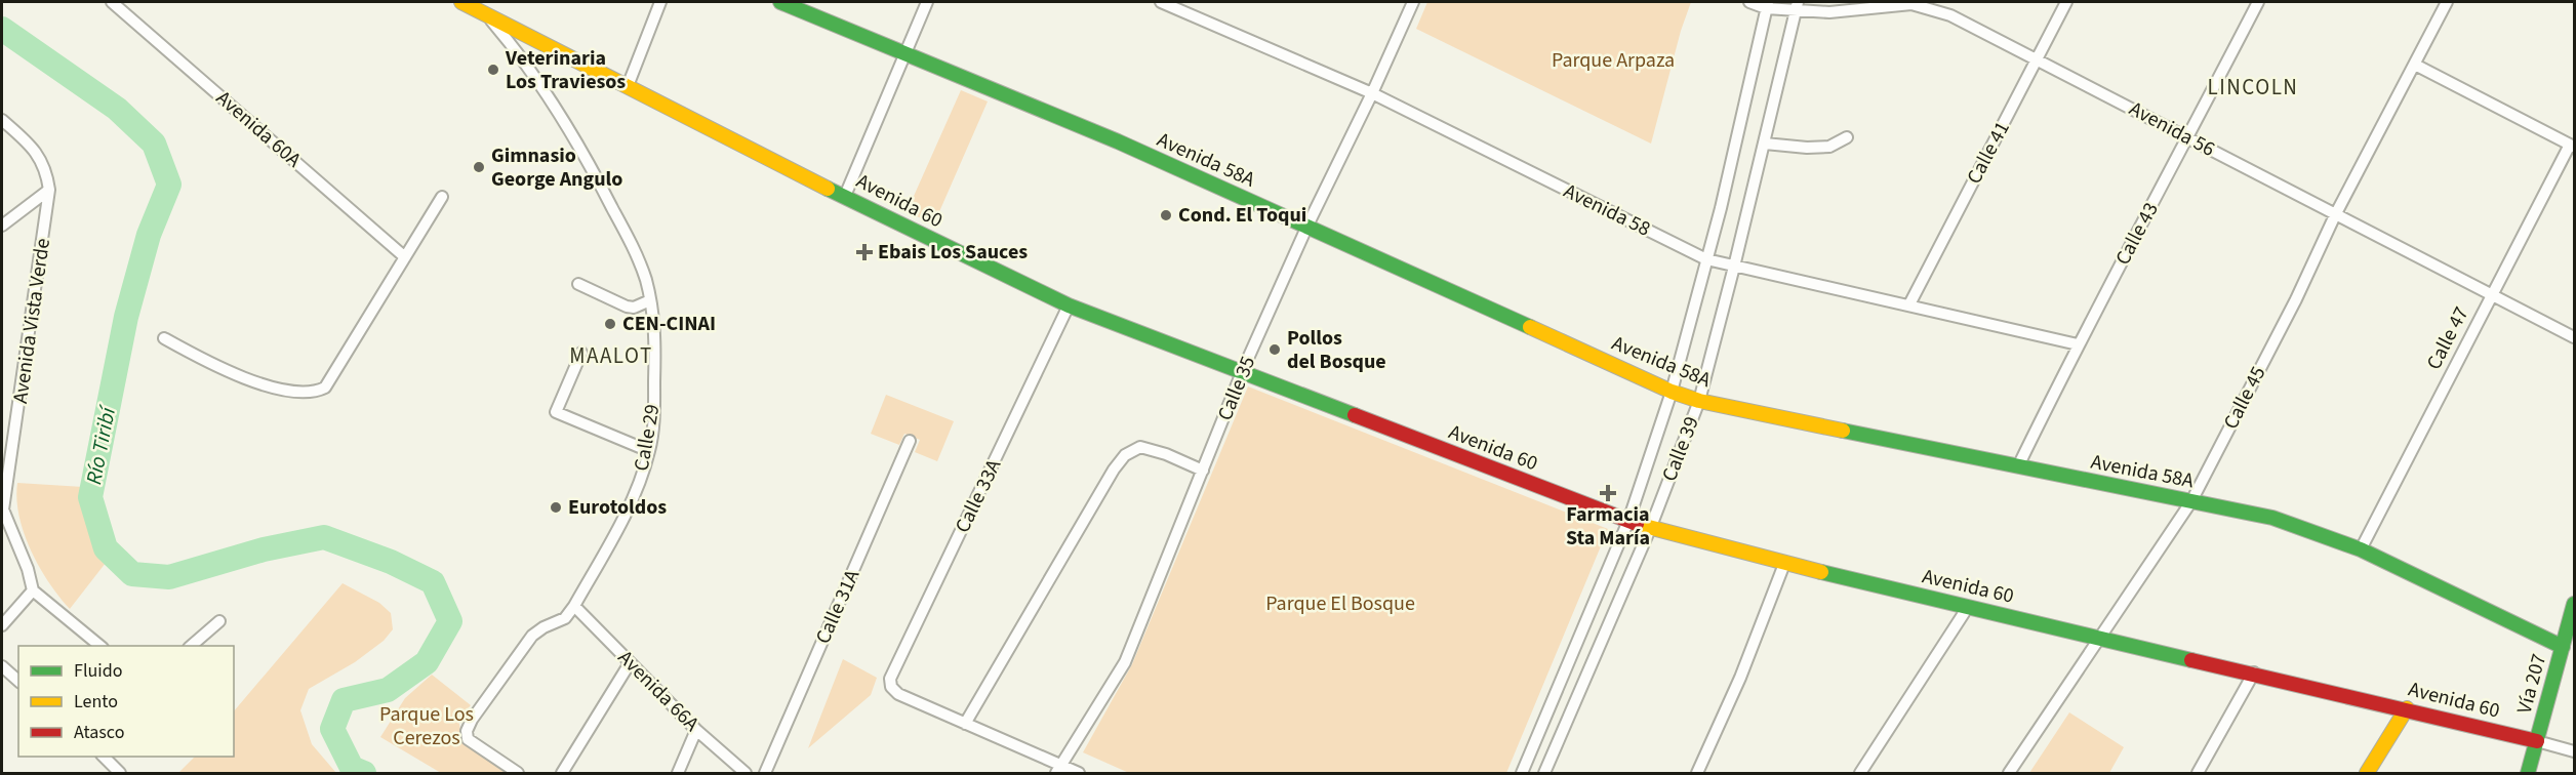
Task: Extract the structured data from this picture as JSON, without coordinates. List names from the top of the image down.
{
  "streets": {
    "street": [
      "Avenida 60A",
      "Avenida 56",
      "Calle 41",
      "Avenida 58A",
      "Avenida 60",
      "Avenida 58",
      "Calle 43",
      "Avenida Vista Verde",
      "Calle 47",
      "Calle 35",
      "Calle 45",
      "Calle 29",
      "Calle 39",
      "Calle 33A",
      "Calle 31A",
      "Vía 207",
      "Avenida 66A"
    ]
  },
  "crossings": [
    ["Avenida 56", "Calle 41"],
    ["Avenida 56", "Calle 43"],
    ["Avenida 56", "Calle 47"],
    ["Avenida 56", "Calle 45"],
    ["Avenida 56", "Calle 39"],
    ["Calle 41", "Avenida 58"],
    ["Avenida 58A", "Calle 43"],
    ["Avenida 58A", "Calle 47"],
    ["Avenida 58A", "Calle 35"],
    ["Avenida 58A", "Calle 45"],
    ["Avenida 58A", "Calle 39"],
    ["Avenida 58A", "Vía 207"],
    ["Avenida 60", "Calle 35"],
    ["Avenida 60", "Calle 45"],
    ["Avenida 60", "Calle 29"],
    ["Avenida 60", "Calle 39"],
    ["Avenida 60", "Calle 33A"],
    ["Avenida 60", "Vía 207"],
    ["Avenida 58", "Calle 43"],
    ["Avenida 58", "Calle 35"],
    ["Avenida 58", "Calle 39"],
    ["Calle 29", "Avenida 66A"]
  ],
  "districts": ["LINCOLN", "MAALOT"],
  "water": ["Río Tiribí"],
  "parks": ["Parque Arpaza", "Parque El Bosque", "Parque Los Cerezos"],
  "places": {
    "other": [
      "Veterinaria Los Traviesos",
      "Gimnasio George Angulo",
      "Cond. El Toqui",
      "CEN-CINAI",
      "Pollos del Bosque",
      "Eurotoldos"
    ],
    "health": ["Ebais Los Sauces", "Farmacia Sta María"]
  },
  "legend": ["Fluido", "Lento", "Atasco"]
}
